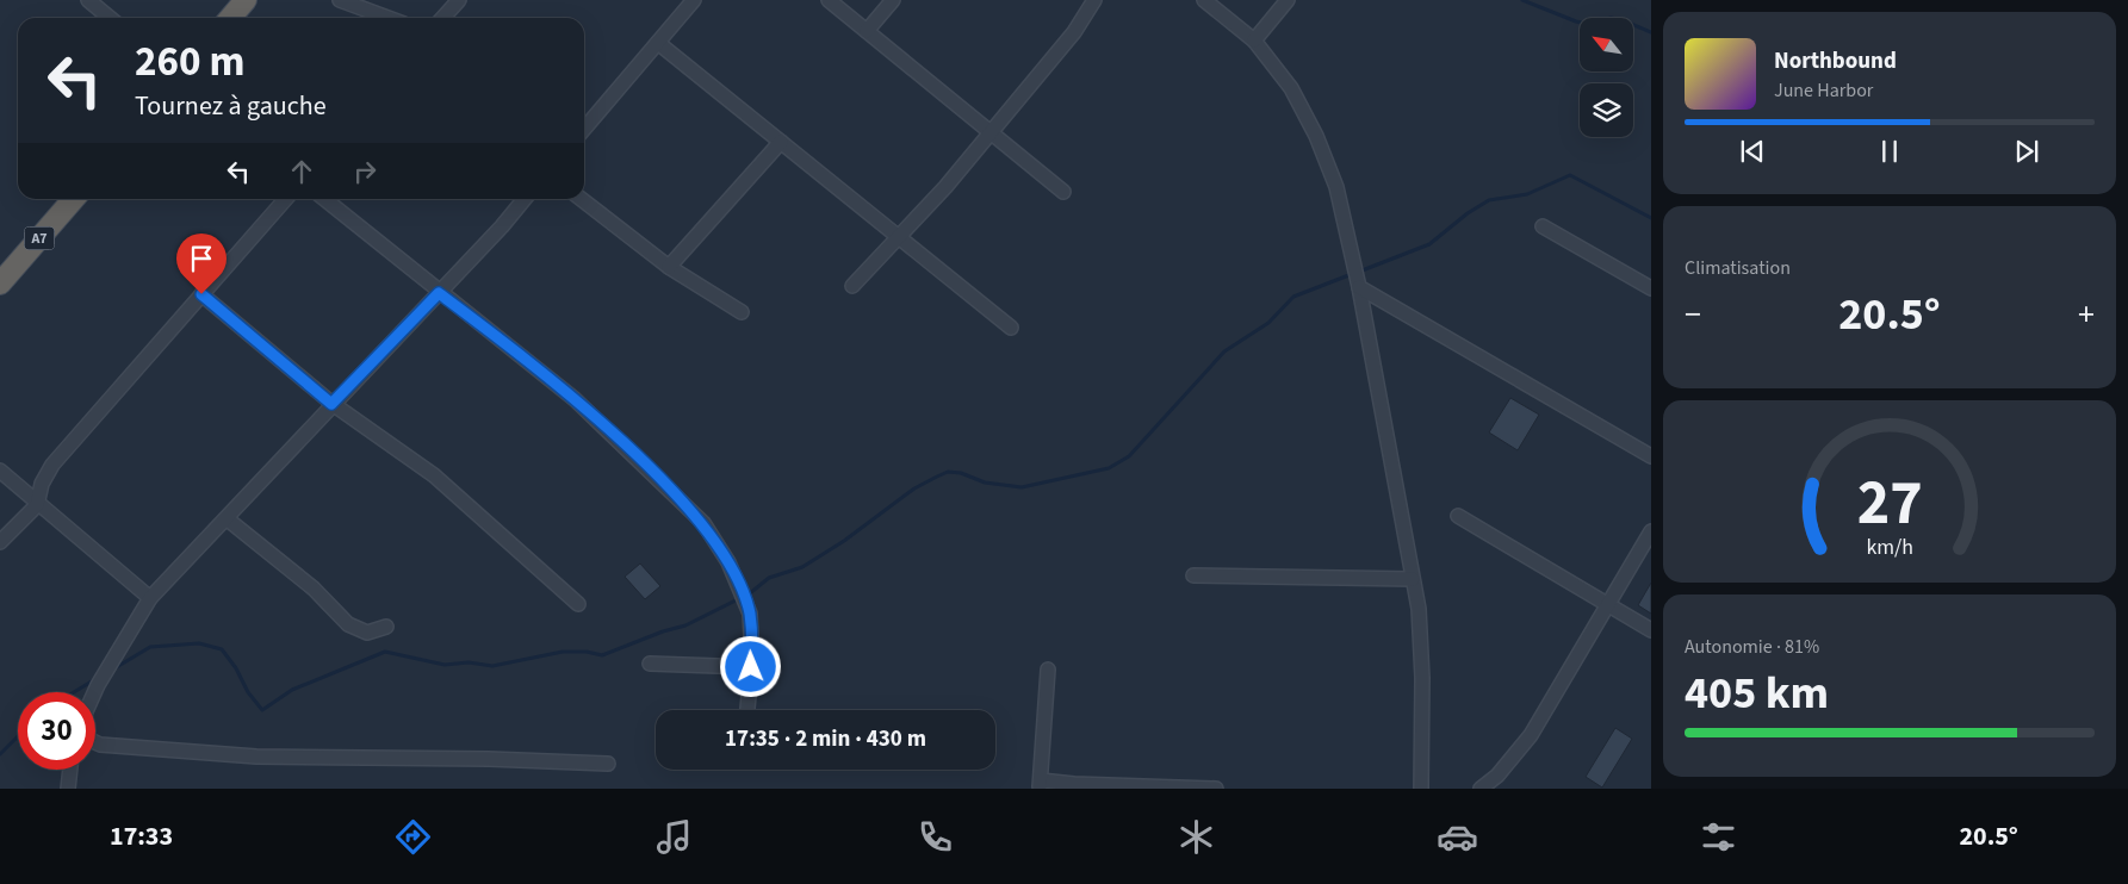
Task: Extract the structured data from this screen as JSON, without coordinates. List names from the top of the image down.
{
  "streets": {
    "highway": ["A7"]
  },
  "north": "top left",
  "page": {
    "turn": ["260 m", "Tournez à gauche"],
    "song": ["Northbound", "June Harbor"],
    "tile": [
      "Climatisation",
      ["Autonomie · 81%", "405 km"]
    ],
    "heat": ["−", "20.5°", "+"],
    "limit": "30",
    "trip": "17:35 · 2 min · 430 m",
    "tabs": ["17:33", "20.5°"],
    "gauge": ["27", "km/h"]
  }
}
